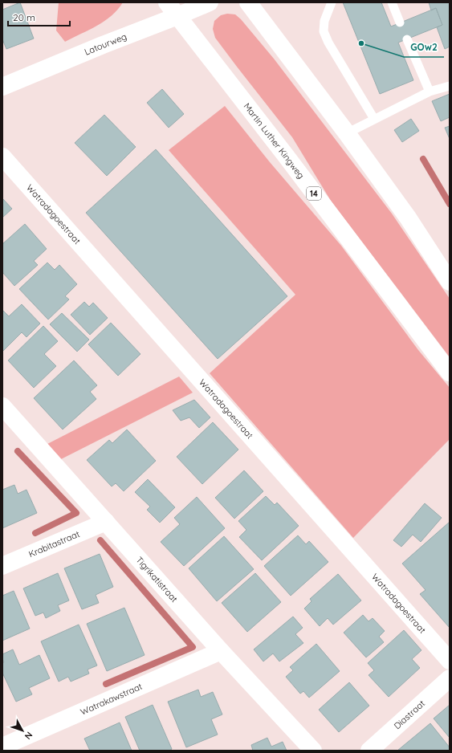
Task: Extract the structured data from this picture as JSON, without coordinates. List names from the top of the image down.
{
  "streets": {
    "street": [
      "Latourweg",
      "Martin Luther Kingweg",
      "14",
      "Watradagoestraat",
      "Krabitastraat",
      "Tigrikatistraat",
      "Watrakawstraat",
      "Diastraat"
    ]
  },
  "crossings": [
    ["Latourweg", "Martin Luther Kingweg"],
    ["Krabitastraat", "Tigrikatistraat"],
    ["Tigrikatistraat", "Watrakawstraat"]
  ],
  "places": ["GOw2"],
  "scale_bar": "20 m",
  "north": "bottom right"
}
